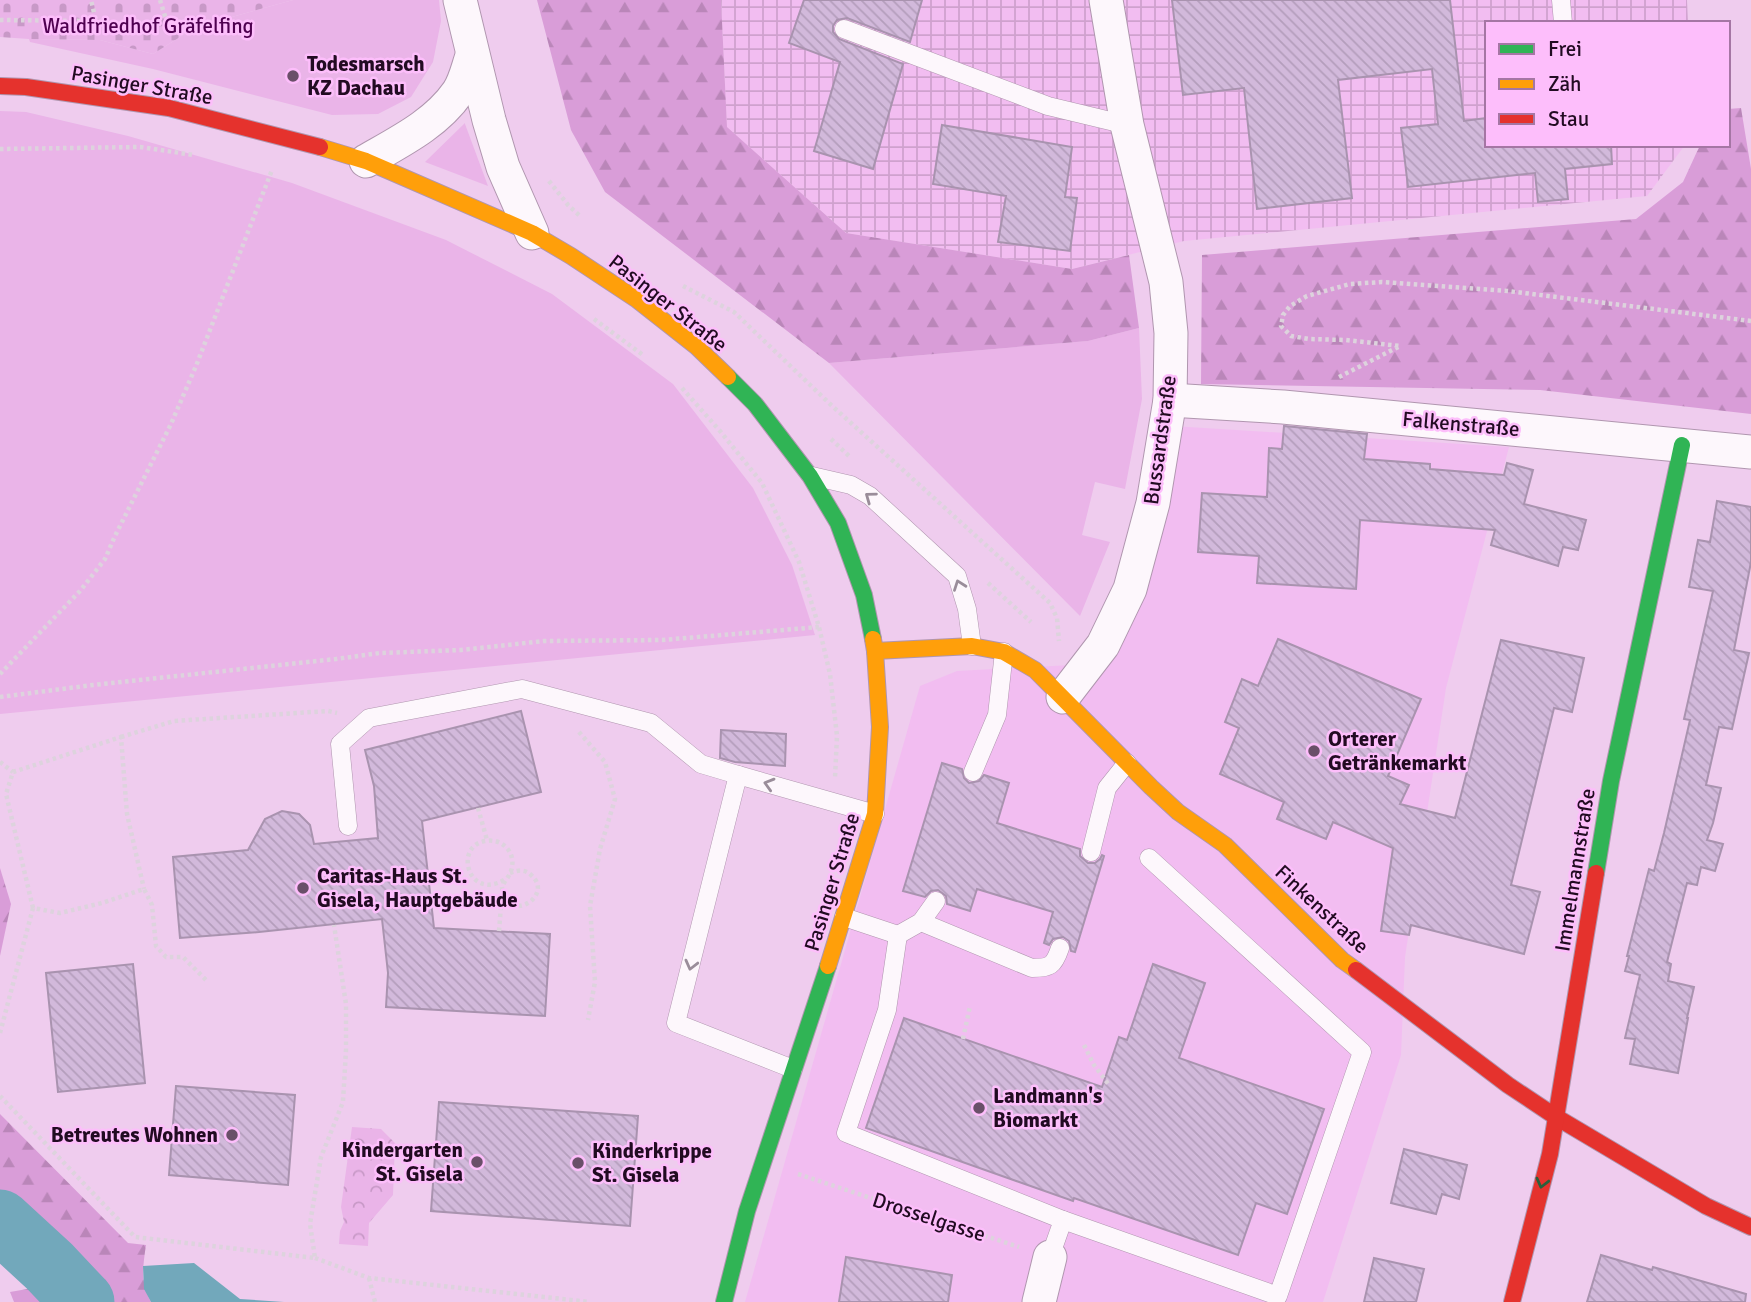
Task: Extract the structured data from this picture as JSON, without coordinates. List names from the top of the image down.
{
  "streets": {
    "street": [
      "Pasinger Straße",
      "Falkenstraße",
      "Bussardstraße",
      "Immelmannstraße",
      "Finkenstraße"
    ],
    "path": ["Drosselgasse"]
  },
  "crossings": [
    ["Pasinger Straße", "Finkenstraße"],
    ["Pasinger Straße", "Drosselgasse"],
    ["Falkenstraße", "Bussardstraße"],
    ["Falkenstraße", "Immelmannstraße"],
    ["Bussardstraße", "Finkenstraße"],
    ["Immelmannstraße", "Finkenstraße"]
  ],
  "parks": ["Waldfriedhof Gräfelfing"],
  "places": [
    "Todesmarsch KZ Dachau",
    "Orterer Getränkemarkt",
    "Caritas-Haus St. Gisela, Hauptgebäude",
    "Landmann's Biomarkt",
    "Betreutes Wohnen",
    "Kindergarten St. Gisela",
    "Kinderkrippe St. Gisela"
  ],
  "legend": ["Frei", "Zäh", "Stau"]
}
